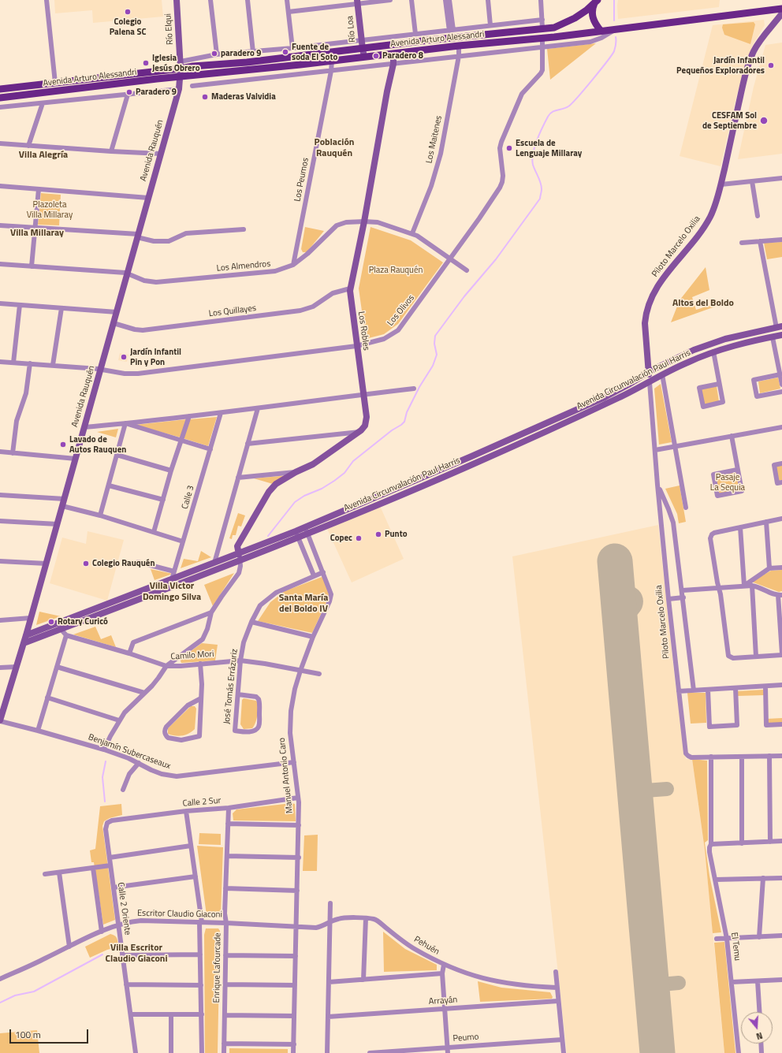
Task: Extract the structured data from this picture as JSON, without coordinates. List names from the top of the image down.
{
  "streets": {
    "main road": [
      "Río Elqui",
      "Río Loa",
      "Avenida Arturo Alessandri",
      "Avenida Rauquén",
      "Piloto Marcelo Oxilia",
      "Los Robles",
      "Avenida Circunvalación Paul Harris"
    ],
    "street": [
      "Los Maitenes",
      "Los Peumos",
      "Los Almendros",
      "Los Olivos",
      "Los Quillayes",
      "Calle 3",
      "Camilo Mori",
      "José Tomás Errázuriz",
      "Benjamín Subercaseaux",
      "Manuel Antonio Caro",
      "Calle 2 Sur",
      "Calle 2 Oriente",
      "Escritor Claudio Giaconi",
      "Pehuén",
      "El Temu",
      "Enrique Lafourcade",
      "Arrayán",
      "Peumo"
    ]
  },
  "crossings": [
    ["Río Elqui", "Avenida Arturo Alessandri"],
    ["Río Elqui", "Avenida Rauquén"],
    ["Río Loa", "Avenida Arturo Alessandri"],
    ["Avenida Arturo Alessandri", "Los Maitenes"],
    ["Avenida Arturo Alessandri", "Avenida Rauquén"],
    ["Avenida Arturo Alessandri", "Los Peumos"],
    ["Avenida Arturo Alessandri", "Los Olivos"],
    ["Avenida Arturo Alessandri", "Los Robles"],
    ["Los Maitenes", "Los Almendros"],
    ["Avenida Rauquén", "Los Almendros"],
    ["Avenida Rauquén", "Los Olivos"],
    ["Avenida Rauquén", "Los Quillayes"],
    ["Avenida Rauquén", "Avenida Circunvalación Paul Harris"],
    ["Avenida Rauquén", "Benjamín Subercaseaux"],
    ["Los Peumos", "Los Almendros"],
    ["Piloto Marcelo Oxilia", "Avenida Circunvalación Paul Harris"],
    ["Piloto Marcelo Oxilia", "El Temu"],
    ["Los Almendros", "Los Olivos"],
    ["Los Almendros", "Los Robles"],
    ["Los Olivos", "Los Robles"],
    ["Los Quillayes", "Los Robles"],
    ["Los Robles", "Avenida Circunvalación Paul Harris"],
    ["Avenida Circunvalación Paul Harris", "Calle 3"],
    ["Avenida Circunvalación Paul Harris", "Manuel Antonio Caro"],
    ["Camilo Mori", "José Tomás Errázuriz"],
    ["Camilo Mori", "Manuel Antonio Caro"],
    ["José Tomás Errázuriz", "Manuel Antonio Caro"],
    ["Benjamín Subercaseaux", "Manuel Antonio Caro"],
    ["Manuel Antonio Caro", "Calle 2 Sur"],
    ["Manuel Antonio Caro", "Escritor Claudio Giaconi"],
    ["Manuel Antonio Caro", "Pehuén"],
    ["Calle 2 Sur", "Calle 2 Oriente"],
    ["Calle 2 Sur", "Enrique Lafourcade"],
    ["Calle 2 Oriente", "Escritor Claudio Giaconi"],
    ["Escritor Claudio Giaconi", "Pehuén"],
    ["Escritor Claudio Giaconi", "Enrique Lafourcade"]
  ],
  "districts": [
    "Población Rauquén",
    "Villa Alegría",
    "Villa Millaray",
    "Altos del Boldo",
    "Villa Victor Domingo Silva",
    "Santa María del Boldo IV",
    "Villa Escritor Claudio Giaconi"
  ],
  "parks": ["Plazoleta Villa Millaray", "Plaza Rauquén", "Pasaje La Sequia"],
  "places": [
    "Colegio Palena SC",
    "Fuente de soda El Soto",
    "paradero 9",
    "Paradero 8",
    "Iglesia Jesús Obrero",
    "Jardín Infantil Pequeños Exploradores",
    "Paradero 9",
    "Maderas Valvidia",
    "CESFAM Sol de Septiembre",
    "Escuela de Lenguaje Millaray",
    "Jardín Infantil Pin y Pon",
    "Lavado de Autos Rauquen",
    "Punto",
    "Copec",
    "Colegio Rauquén",
    "Rotary Curicó"
  ],
  "scale_bar": "100 m",
  "north": "bottom"
}
